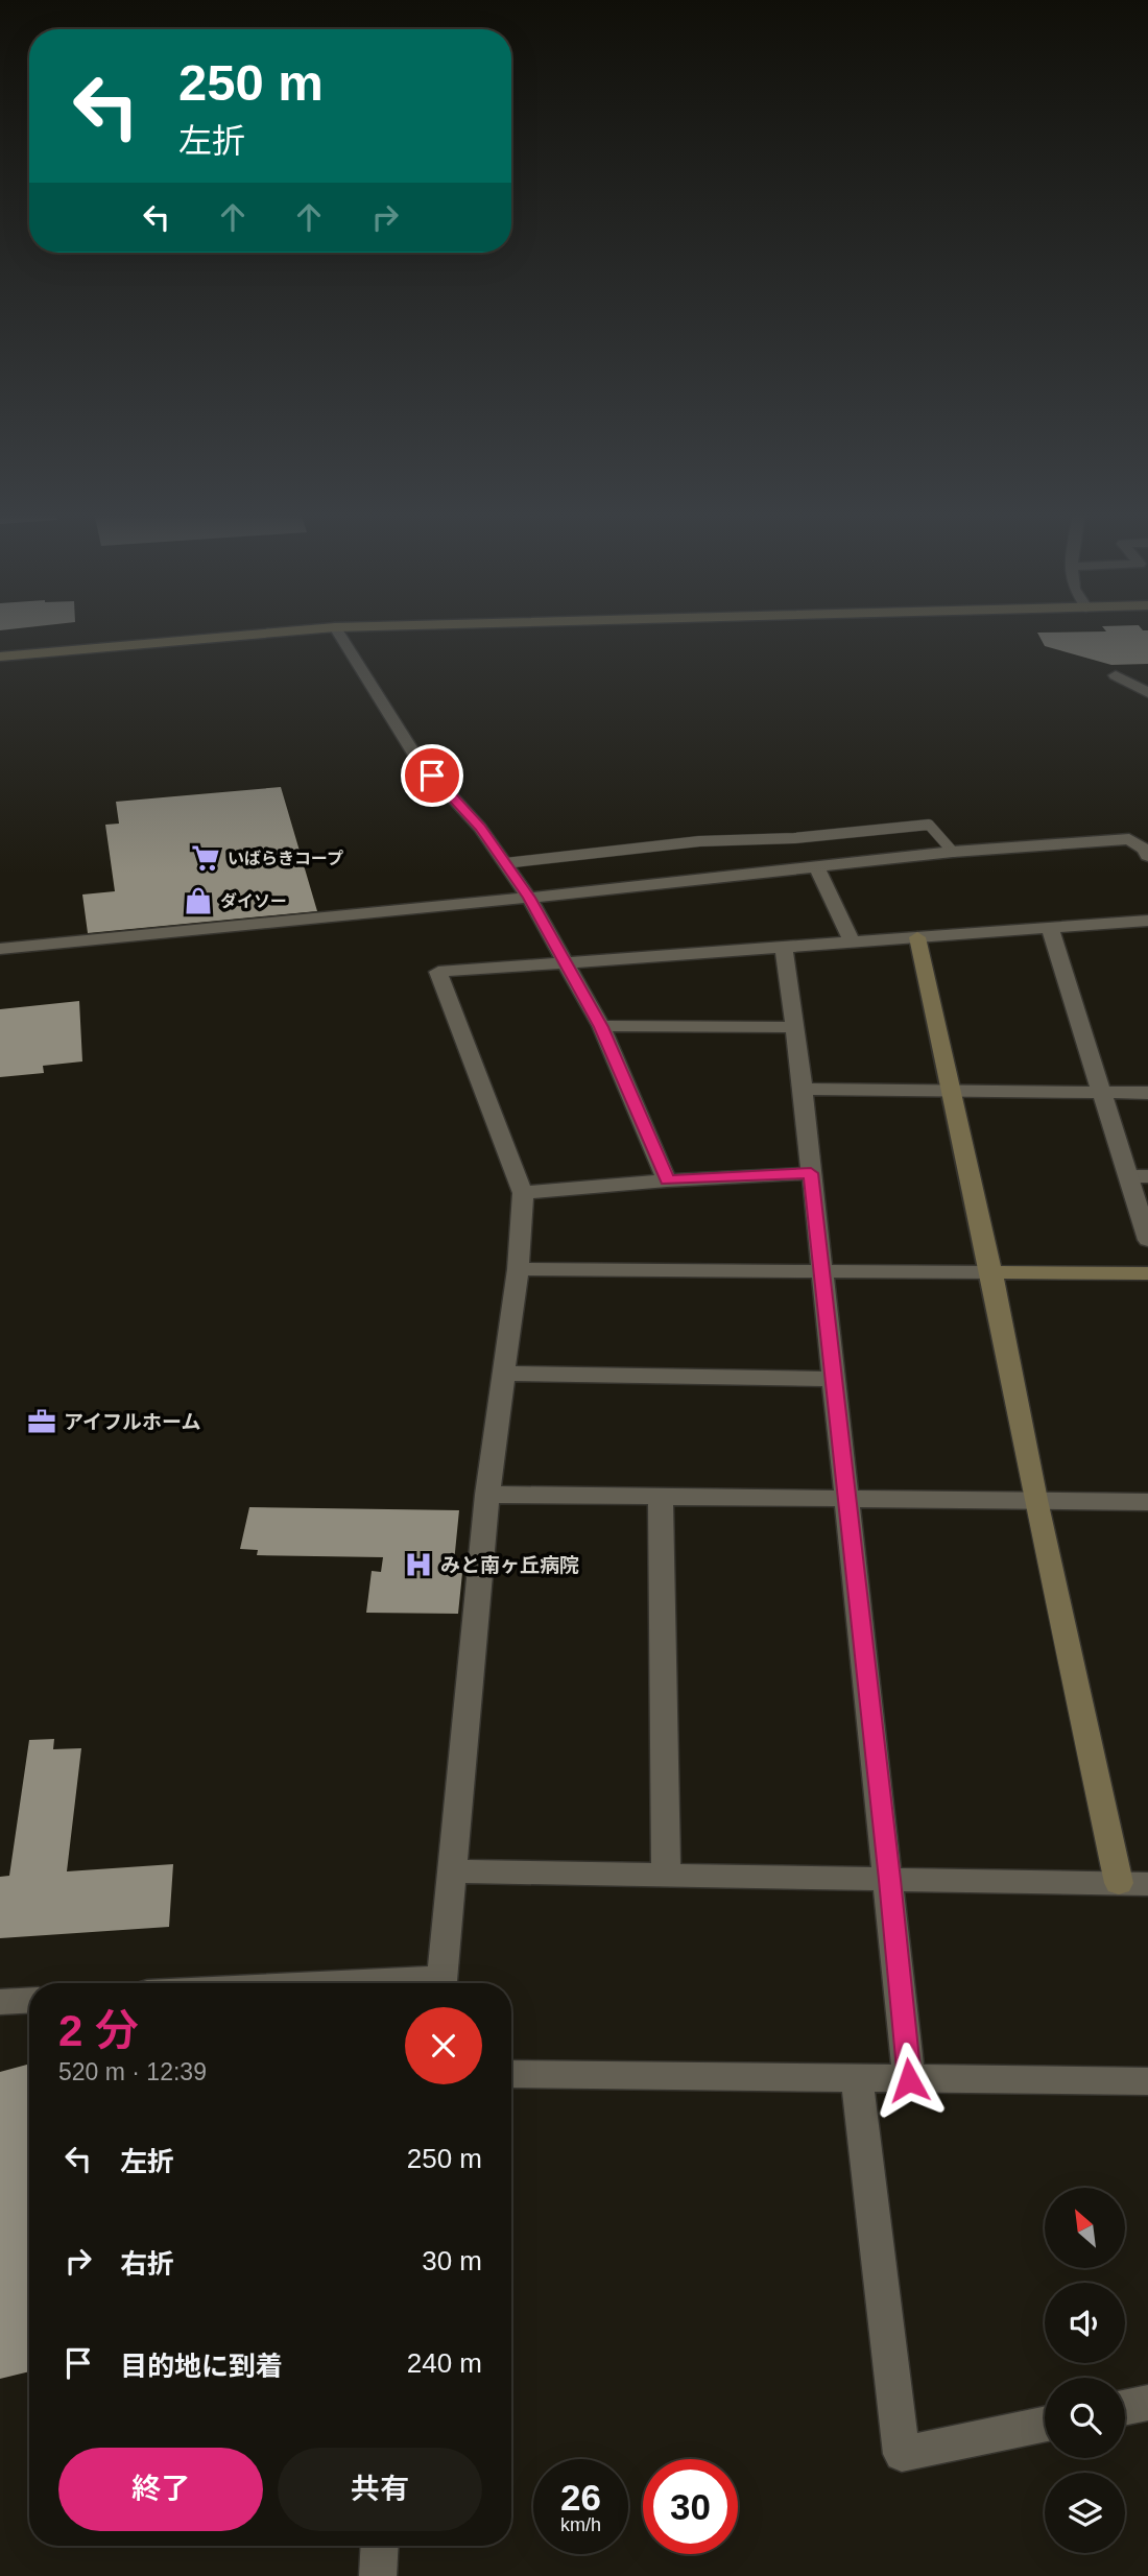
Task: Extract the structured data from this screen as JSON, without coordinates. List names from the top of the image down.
{
  "places": {
    "supermarket": ["いばらきコープ"],
    "shop": ["ダイソー"],
    "office": ["アイフルホーム"],
    "hospital": ["みと南ヶ丘病院"]
  },
  "north": "top left",
  "page": {
    "turn": ["250 m", "左折"],
    "heading": ["2 分", "520 m · 12:39"],
    "list": [
      {
        "name": "左折",
        "value": "250 m"
      },
      {
        "name": "右折",
        "value": "30 m"
      },
      {
        "name": "目的地に到着",
        "value": "240 m"
      }
    ],
    "buttons": ["終了", "共有"],
    "speed": "26 km/h",
    "limit": "30"
  }
}
